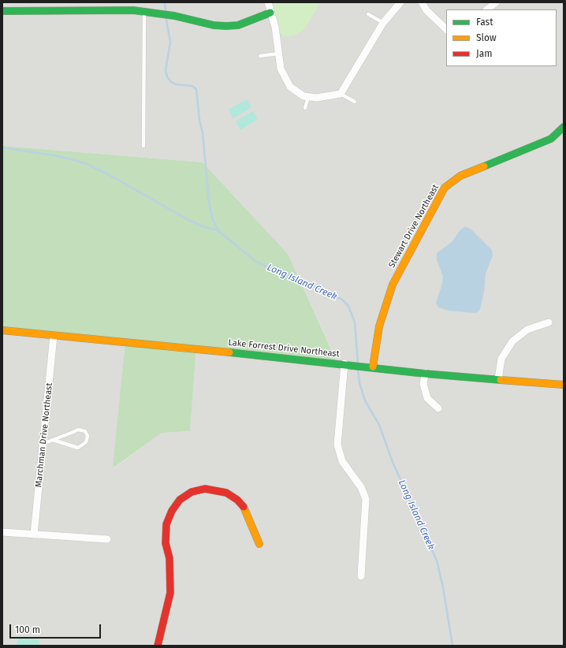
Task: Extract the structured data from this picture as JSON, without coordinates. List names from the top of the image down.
{
  "streets": {
    "street": ["Stewart Drive Northeast", "Lake Forrest Drive Northeast", "Marchman Drive Northeast"]
  },
  "crossings": [
    ["Stewart Drive Northeast", "Lake Forrest Drive Northeast"],
    ["Lake Forrest Drive Northeast", "Marchman Drive Northeast"]
  ],
  "water": ["Long Island Creek"],
  "legend": ["Fast", "Slow", "Jam"],
  "scale_bar": "100 m"
}
